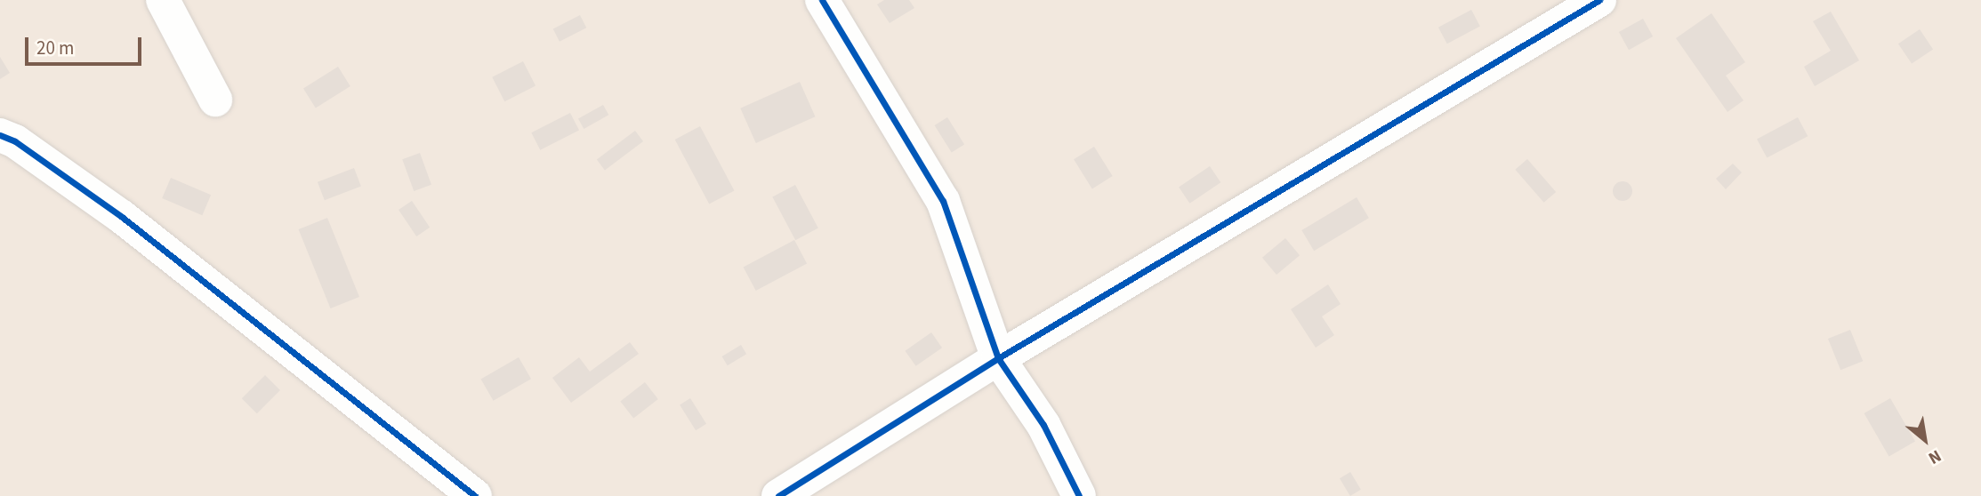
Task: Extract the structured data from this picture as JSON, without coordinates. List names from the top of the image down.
{
  "scale_bar": "20 m",
  "north": "bottom right"
}
